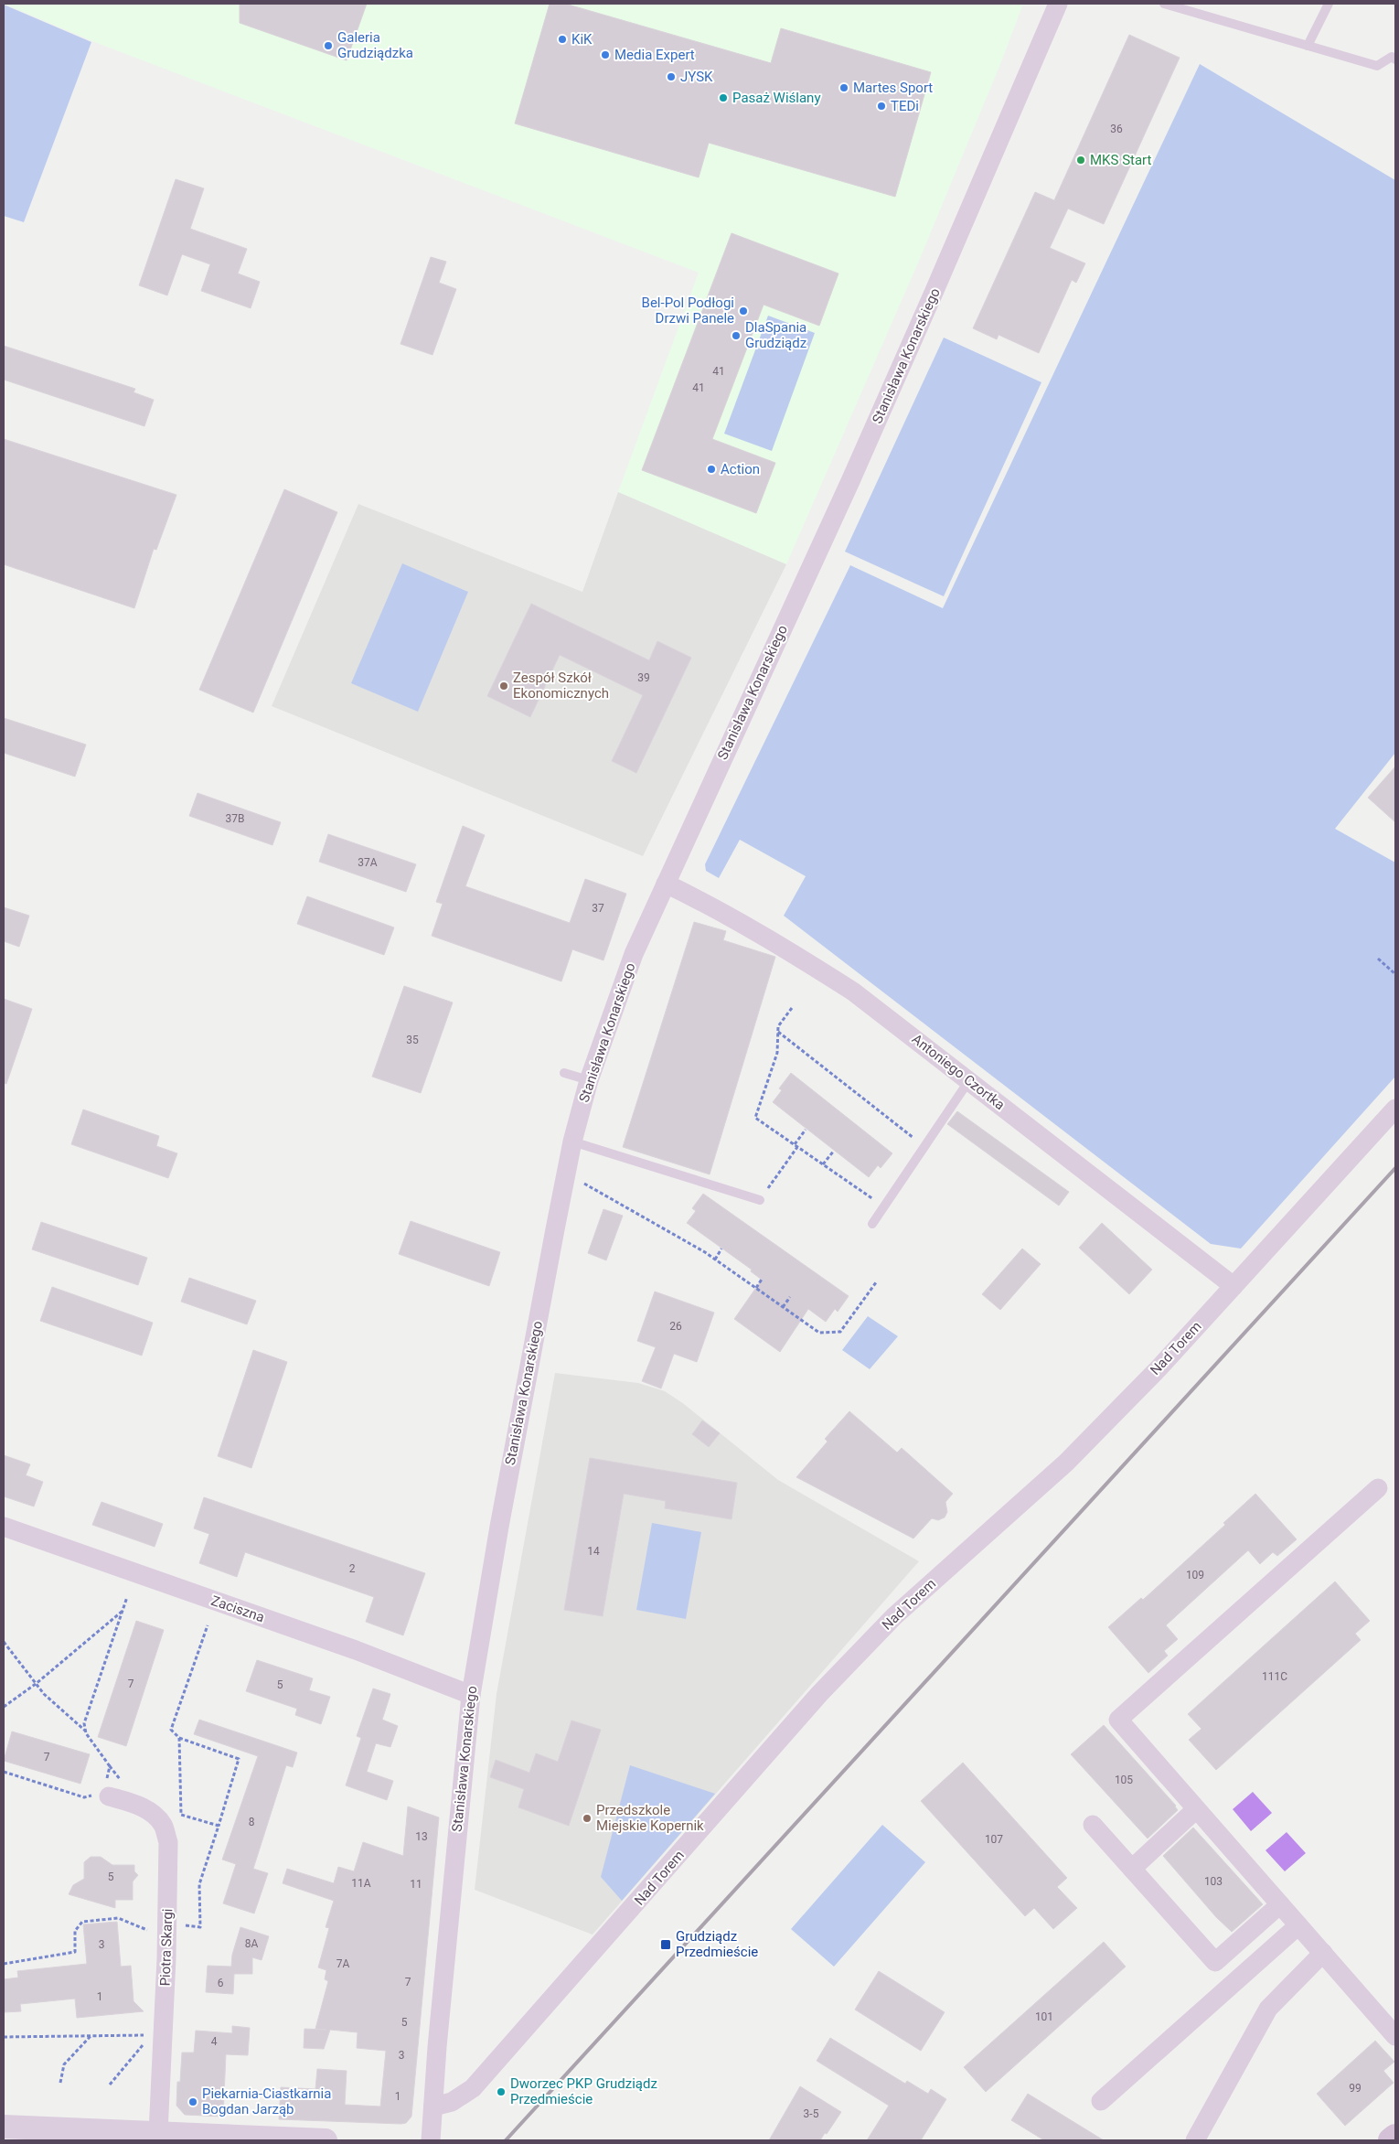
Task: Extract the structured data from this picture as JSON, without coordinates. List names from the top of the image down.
{
  "streets": {
    "street": [
      "Stanisława Konarskiego",
      "Antoniego Czortka",
      "Nad Torem",
      "Zaciszna",
      "Piotra Skargi"
    ]
  },
  "crossings": [
    ["Stanisława Konarskiego", "Antoniego Czortka"],
    ["Stanisława Konarskiego", "Nad Torem"],
    ["Stanisława Konarskiego", "Zaciszna"],
    ["Antoniego Czortka", "Nad Torem"]
  ],
  "places": {
    "other": [
      "KiK",
      "Galeria Grudziądzka",
      "Media Expert",
      "JYSK",
      "Martes Sport",
      "Pasaż Wiślany",
      "TEDi",
      "MKS Start",
      "Bel-Pol Podłogi Drzwi Panele",
      "DlaSpania Grudziądz",
      "Action",
      "Zespół Szkół Ekonomicznych",
      "Przedszkole Miejskie Kopernik",
      "Dworzec PKP Grudziądz Przedmieście",
      "Piekarnia-Ciastkarnia Bogdan Jarząb"
    ],
    "transit": ["Grudziądz Przedmieście"]
  },
  "house_numbers": [
    "36",
    "41",
    "41",
    "39",
    "37B",
    "37A",
    "37",
    "35",
    "26",
    "14",
    "2",
    "109",
    "111C",
    "7",
    "5",
    "7",
    "105",
    "8",
    "13",
    "107",
    "5",
    "103",
    "11A",
    "11",
    "8A",
    "3",
    "7A",
    "7",
    "6",
    "1",
    "101",
    "5",
    "4",
    "3",
    "99",
    "1",
    "3-5"
  ]
}
